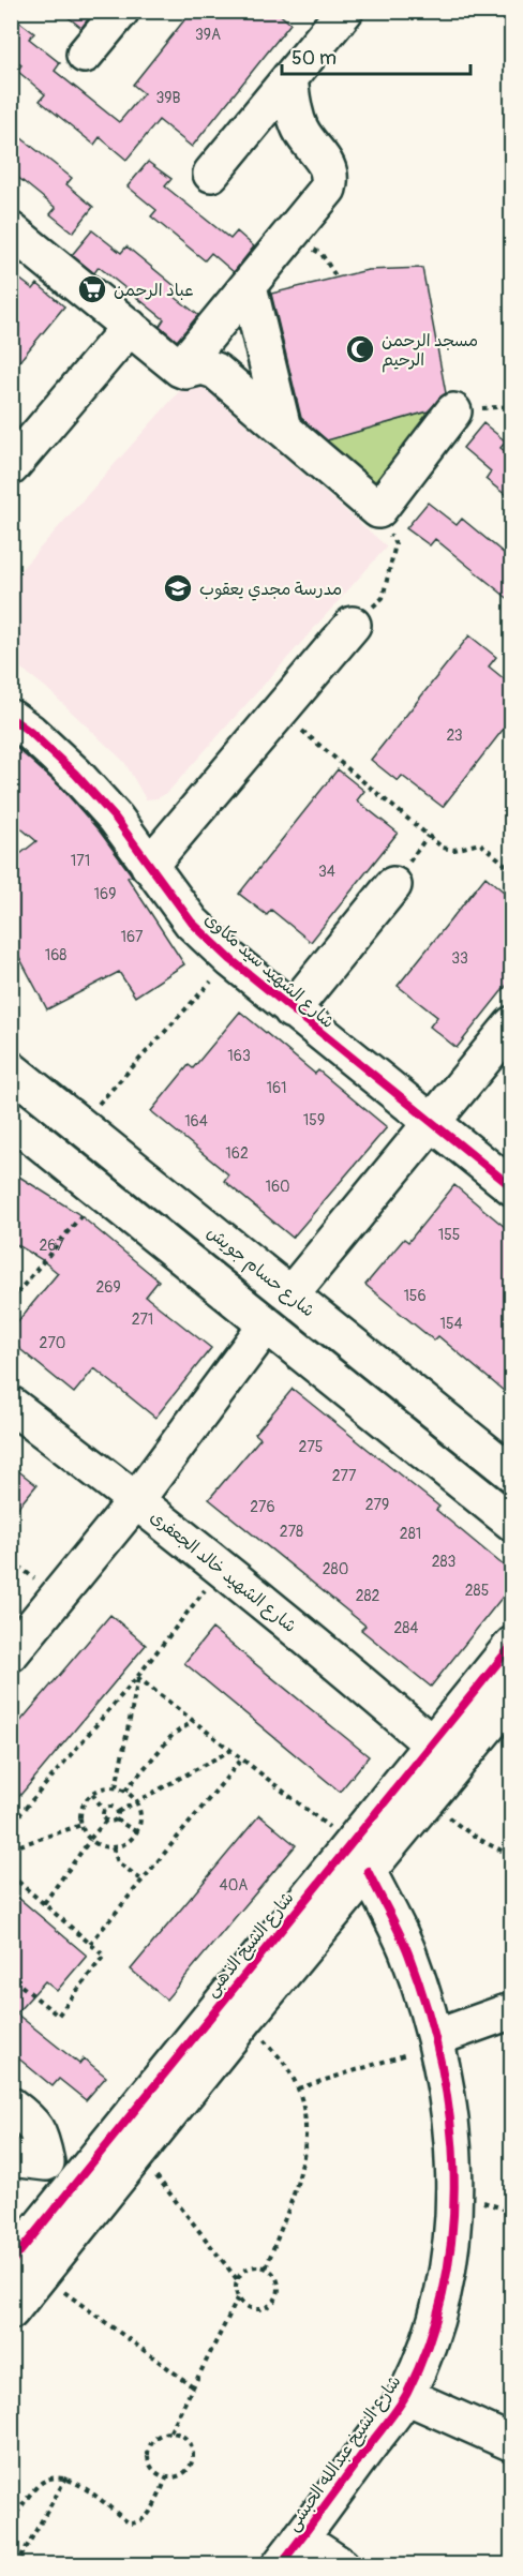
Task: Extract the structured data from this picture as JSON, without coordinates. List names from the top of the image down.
{
  "streets": {
    "street": [
      "شارع الشهيد سيد مكاوى",
      "شارع حسام جويش",
      "شارع الشهيد خالد الجعفرى",
      "شارع الشيخ الذهبى",
      "شارع الشيخ عبدالله الحبشى"
    ]
  },
  "crossings": [
    ["شارع الشهيد خالد الجعفرى", "شارع الشيخ الذهبى"],
    ["شارع الشيخ الذهبى", "شارع الشيخ عبدالله الحبشى"]
  ],
  "places": {
    "supermarket": ["عباد الرحمن"],
    "mosque": ["مسجد الرحمن الرحيم"],
    "school or university": ["مدرسة مجدي يعقوب"]
  },
  "house_numbers": [
    "39A",
    "39B",
    "23",
    "171",
    "34",
    "169",
    "167",
    "168",
    "33",
    "163",
    "161",
    "159",
    "164",
    "162",
    "160",
    "155",
    "267",
    "269",
    "156",
    "271",
    "154",
    "270",
    "275",
    "277",
    "279",
    "276",
    "278",
    "281",
    "283",
    "280",
    "285",
    "282",
    "284",
    "40A"
  ],
  "scale_bar": "50 m"
}
